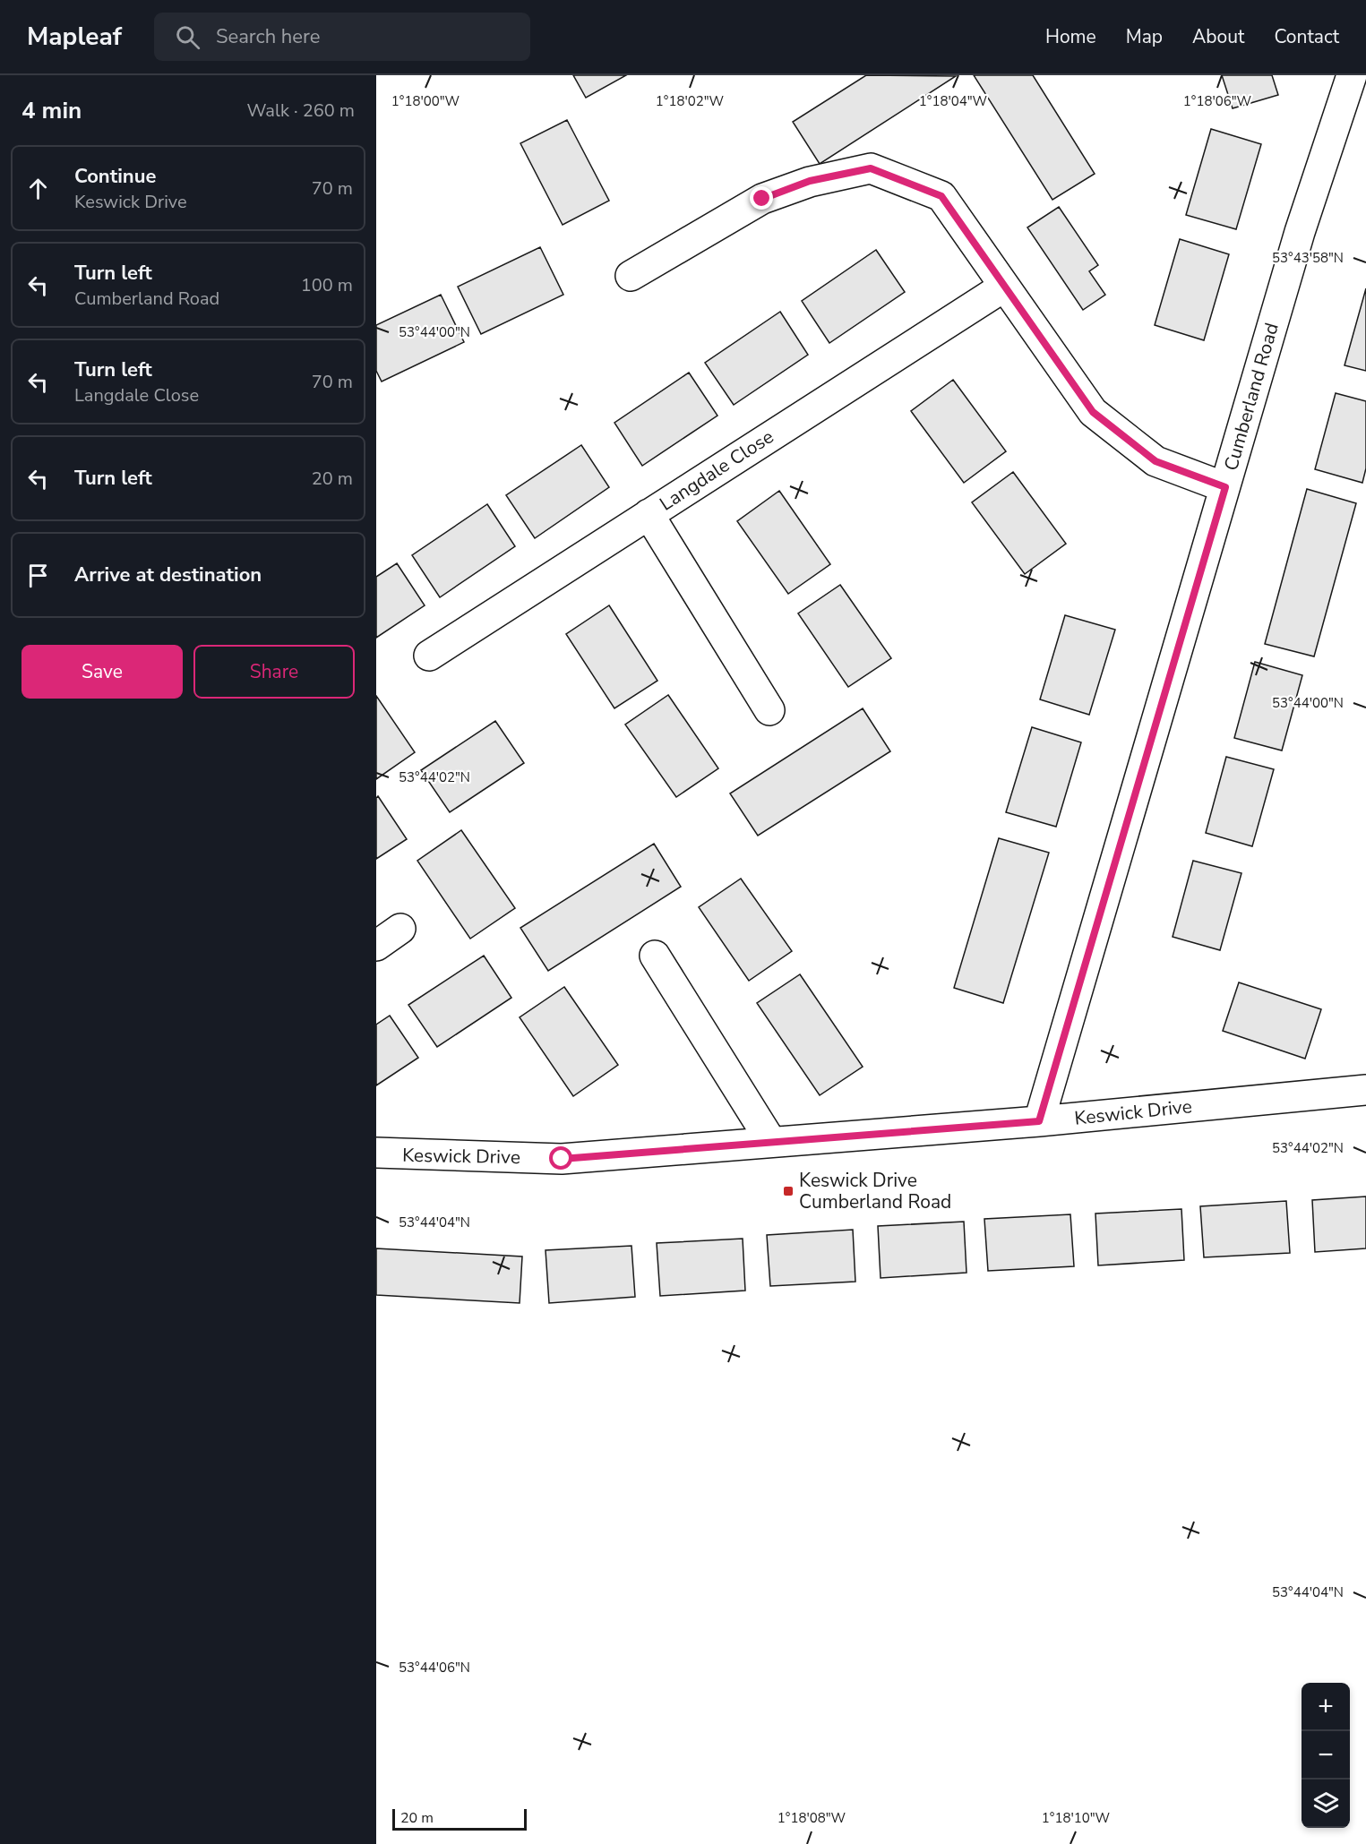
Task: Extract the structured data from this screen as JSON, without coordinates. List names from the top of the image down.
{
  "streets": {
    "street": ["Cumberland Road", "Langdale Close", "Keswick Drive"]
  },
  "crossings": [
    ["Cumberland Road", "Keswick Drive"]
  ],
  "places": {
    "transit": ["Keswick Drive Cumberland Road"]
  },
  "scale_bar": "20 m",
  "page": {
    "header": "Mapleaf",
    "search": "Search here",
    "nav": [
      "Home",
      "Map",
      "About",
      "Contact"
    ],
    "heading": ["4 min", "Walk · 260 m"],
    "list": [
      ["Continue", "Keswick Drive", "70 m"],
      ["Turn left", "Cumberland Road", "100 m"],
      ["Turn left", "Langdale Close", "70 m"],
      ["Turn left", "20 m"],
      "Arrive at destination"
    ],
    "buttons": ["Save", "Share"],
    "map_buttons": ["+", "−"],
    "scale": "20 m"
  },
  "coordinates": [
    "1°18'00\"W",
    "1°18'02\"W",
    "1°18'04\"W",
    "1°18'06\"W",
    "53°43'58\"N",
    "53°44'00\"N",
    "53°44'02\"N",
    "53°44'04\"N",
    "53°44'06\"N",
    "1°18'08\"W",
    "1°18'10\"W"
  ]
}
